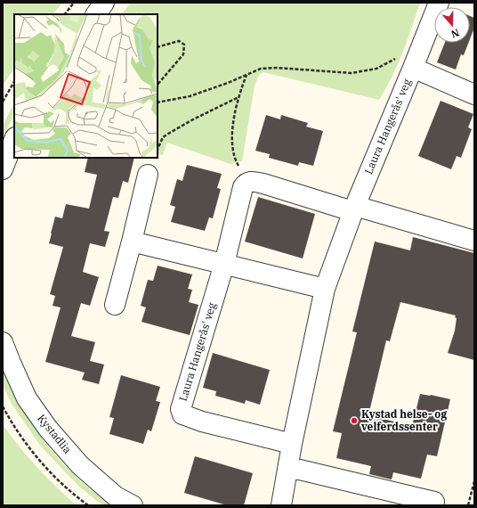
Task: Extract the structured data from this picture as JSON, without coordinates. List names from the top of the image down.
{
  "streets": {
    "street": ["Laura Hangerås' veg", "Kystadlia"]
  },
  "places": ["Kystad helse- og velferdssenter"],
  "north": "bottom"
}
